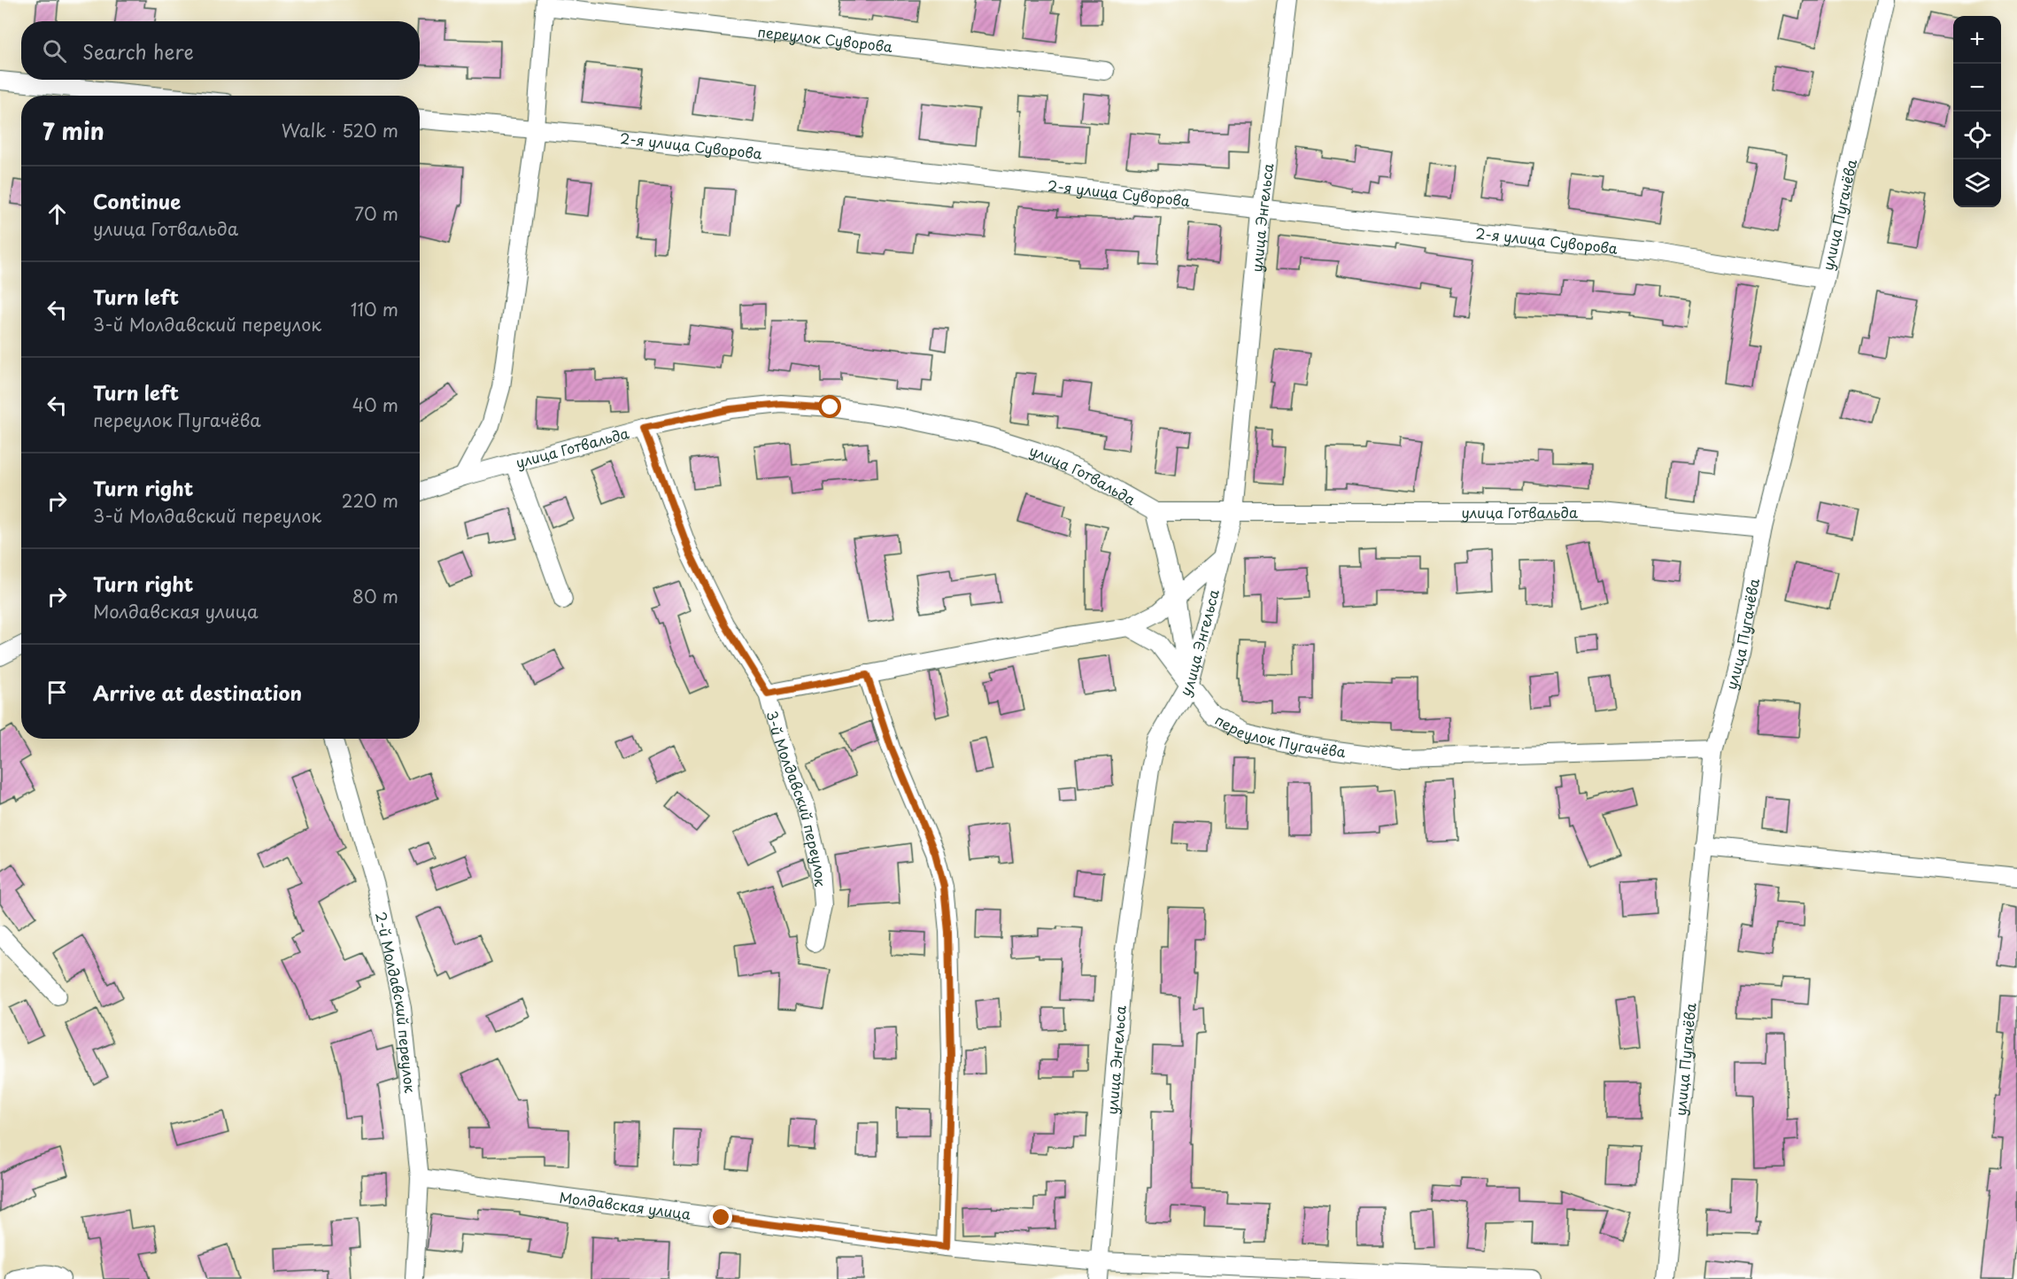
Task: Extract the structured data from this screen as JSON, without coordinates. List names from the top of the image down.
{
  "streets": {
    "street": [
      "переулок Суворова",
      "2-я улица Суворова",
      "улица Пугачёва",
      "улица Энгельса",
      "улица Готвальда",
      "переулок Пугачёва",
      "3-й Молдавский переулок",
      "2-й Молдавский переулок",
      "Молдавская улица"
    ]
  },
  "crossings": [
    ["2-я улица Суворова", "улица Пугачёва"],
    ["2-я улица Суворова", "улица Энгельса"],
    ["улица Пугачёва", "улица Готвальда"],
    ["улица Пугачёва", "переулок Пугачёва"],
    ["улица Энгельса", "улица Готвальда"],
    ["улица Энгельса", "переулок Пугачёва"],
    ["улица Энгельса", "Молдавская улица"],
    ["улица Готвальда", "3-й Молдавский переулок"],
    ["2-й Молдавский переулок", "Молдавская улица"]
  ],
  "page": {
    "map_buttons": ["+", "−"],
    "search": "Search here",
    "heading": ["7 min", "Walk · 520 m"],
    "list": [
      ["Continue", "улица Готвальда", "70 m"],
      ["Turn left", "3-й Молдавский переулок", "110 m"],
      ["Turn left", "переулок Пугачёва", "40 m"],
      ["Turn right", "3-й Молдавский переулок", "220 m"],
      ["Turn right", "Молдавская улица", "80 m"],
      "Arrive at destination"
    ]
  }
}
